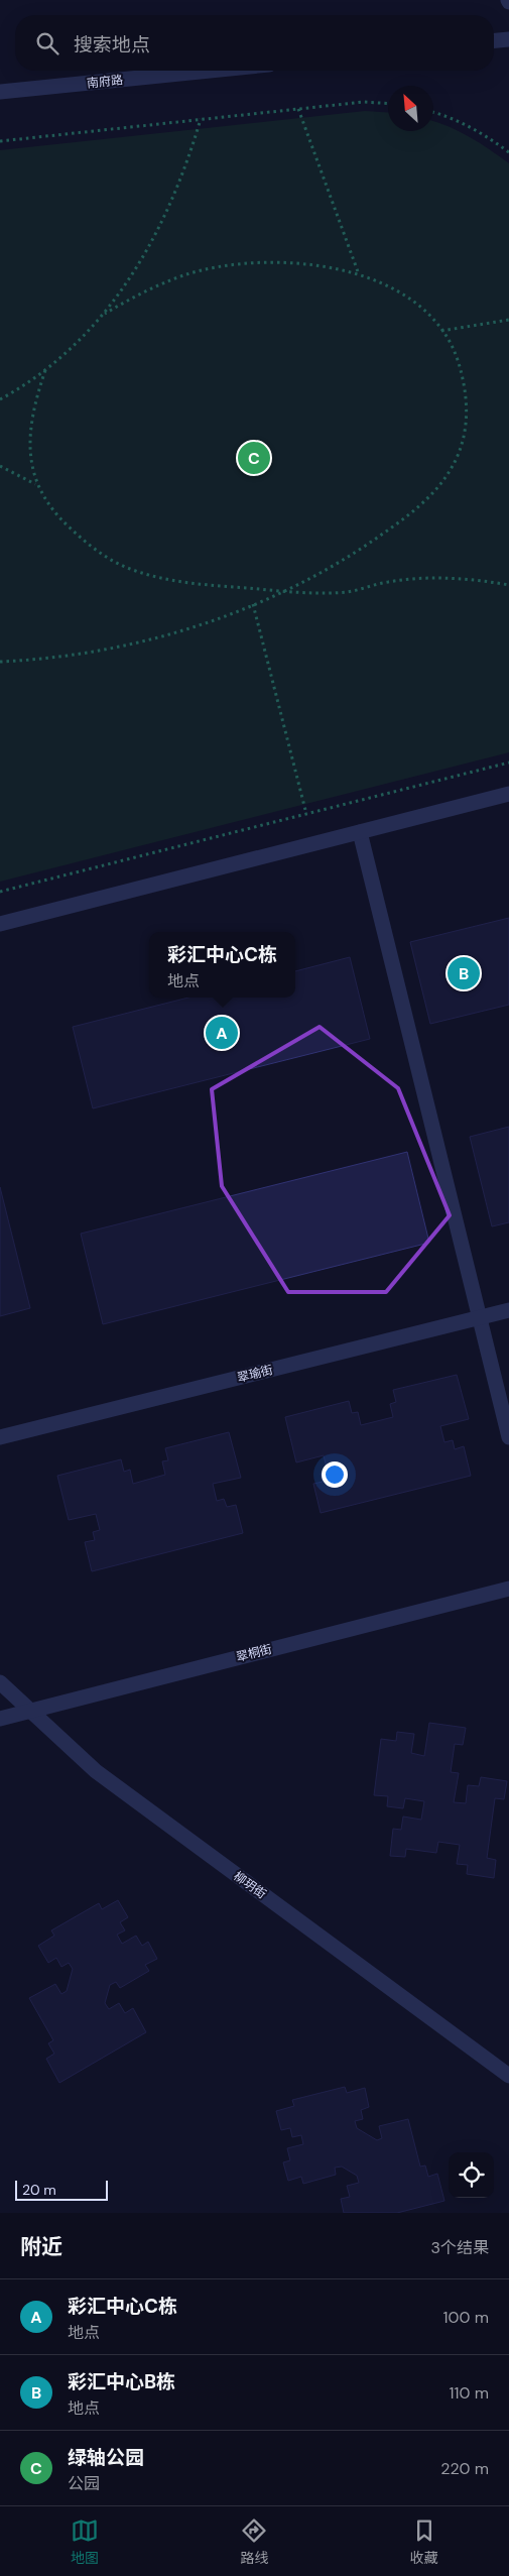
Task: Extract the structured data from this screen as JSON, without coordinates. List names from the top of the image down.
{
  "streets": {
    "street": [
      "南府路",
      "翠瑜街",
      "翠桐街",
      "柳玥街"
    ]
  },
  "crossings": [
    ["翠桐街", "柳玥街"]
  ],
  "scale_bar": "20 m",
  "north": "top left",
  "page": {
    "search": "搜索地点",
    "pins": ["C", "B", "A"],
    "popup": ["彩汇中心C栋", "地点"],
    "scale": "20 m",
    "heading": ["附近", "3个结果"],
    "list": [
      {
        "mark": "A",
        "name": "彩汇中心C栋",
        "note": "地点",
        "value": "100 m"
      },
      {
        "mark": "B",
        "name": "彩汇中心B栋",
        "note": "地点",
        "value": "110 m"
      },
      {
        "mark": "C",
        "name": "绿轴公园",
        "note": "公园",
        "value": "220 m"
      }
    ],
    "nav": ["地图", "路线", "收藏"]
  }
}
